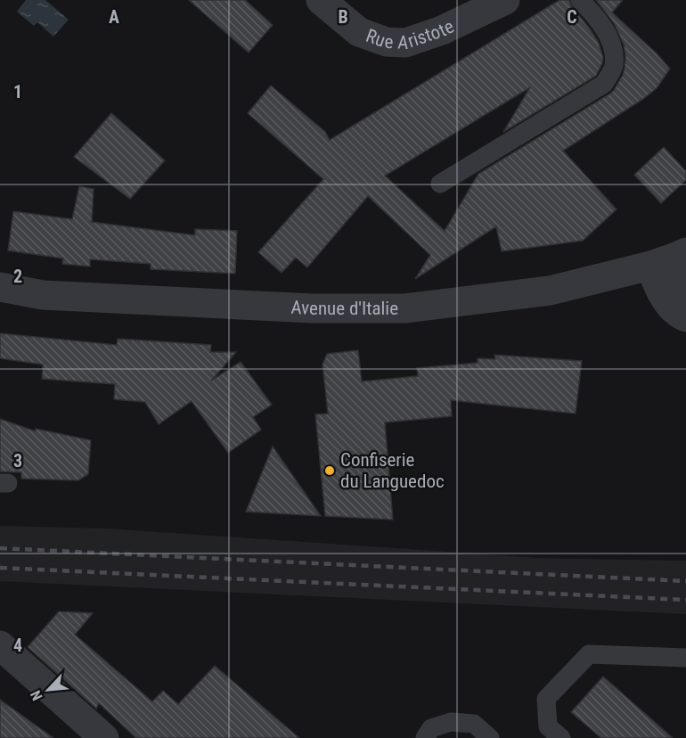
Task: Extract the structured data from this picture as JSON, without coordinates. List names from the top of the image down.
{
  "streets": {
    "street": ["Rue Aristote", "Avenue d'Italie"]
  },
  "places": ["Confiserie du Languedoc"],
  "north": "bottom left",
  "grid": {
    "columns": ["A", "B", "C"],
    "rows": [
      "1",
      "2",
      "3",
      "4"
    ]
  }
}
